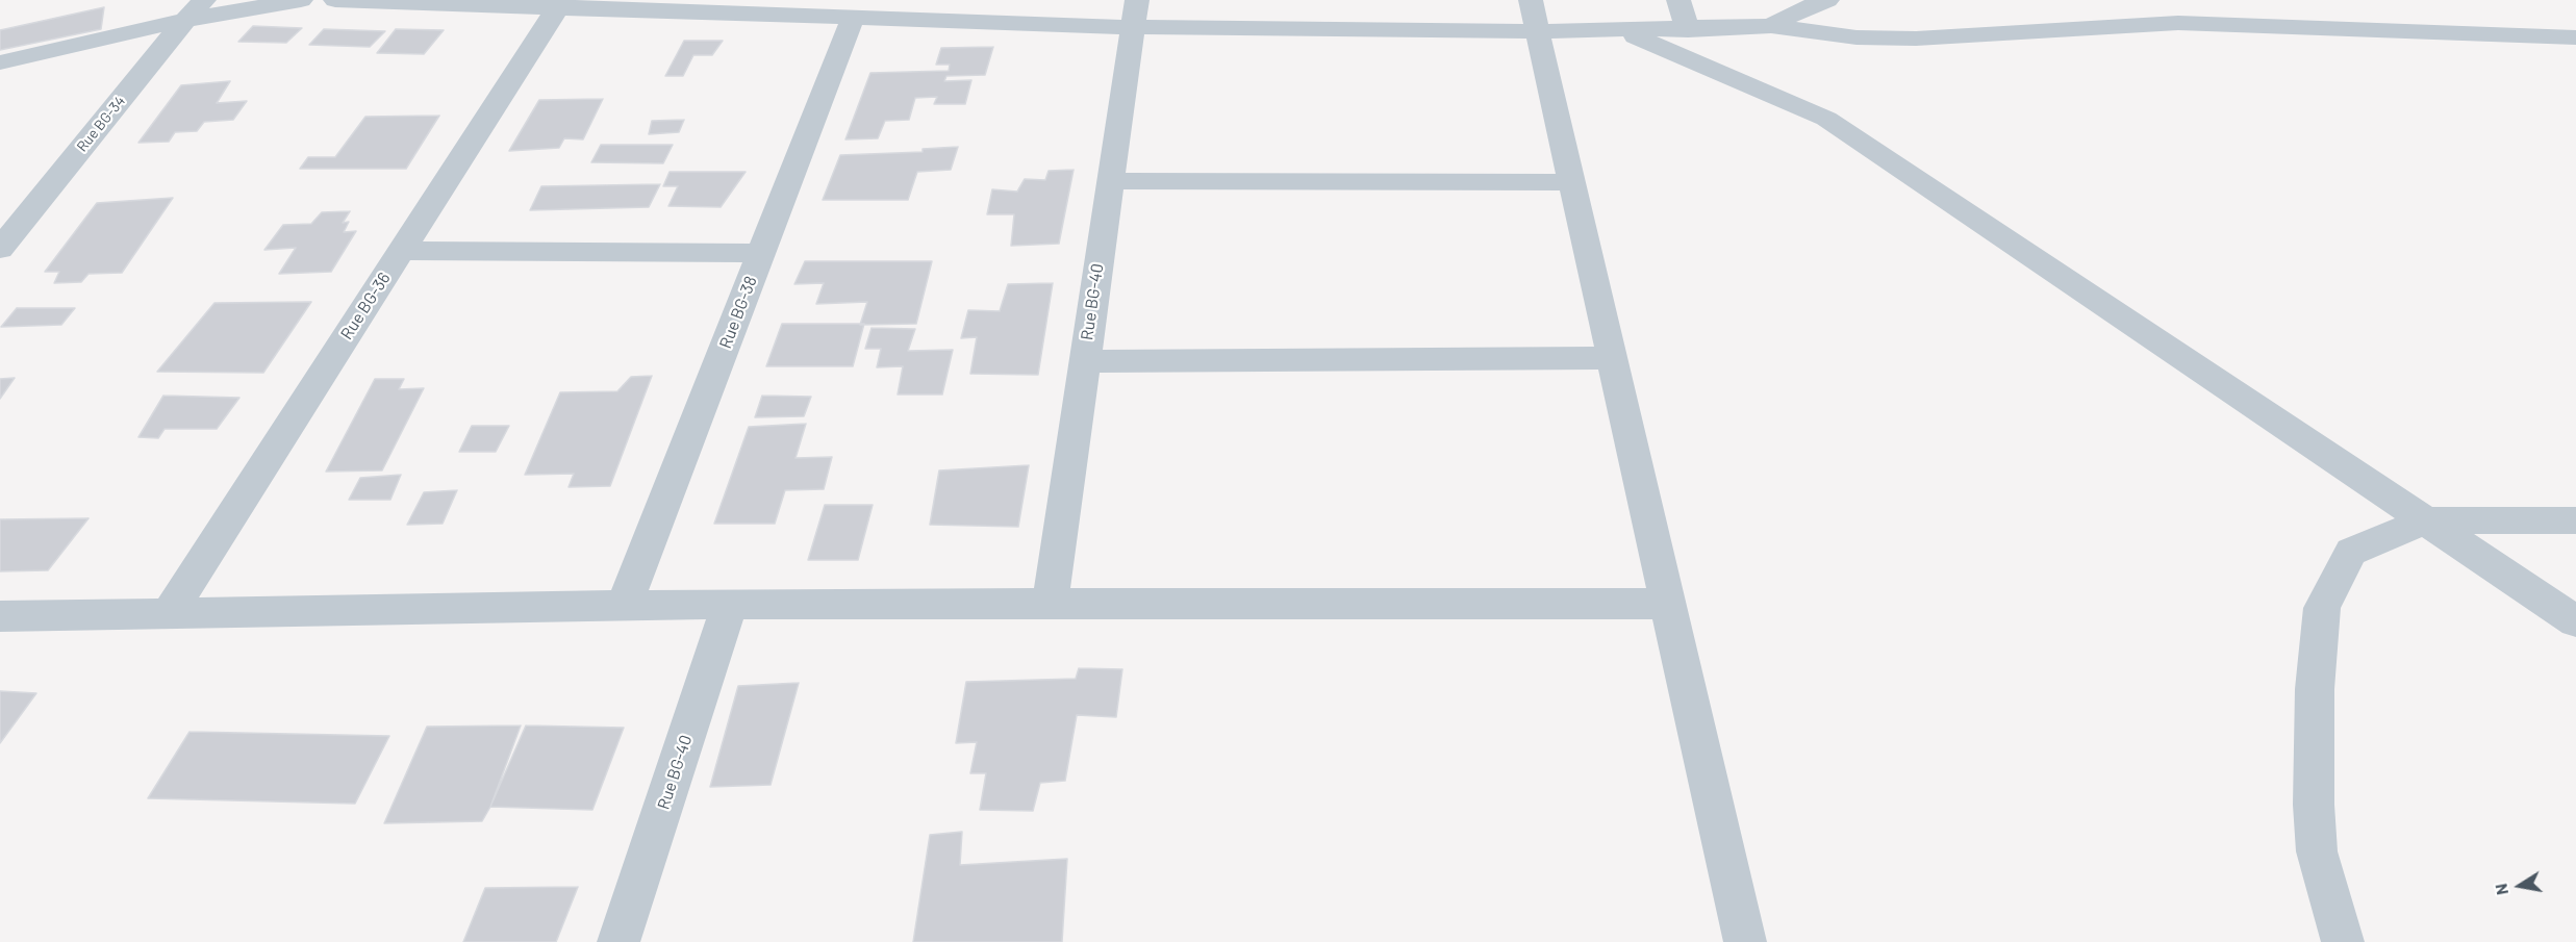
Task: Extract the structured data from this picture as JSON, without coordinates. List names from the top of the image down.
{
  "streets": {
    "street": [
      "Rue BG-34",
      "Rue BG-40",
      "Rue BG-36",
      "Rue BG-38"
    ]
  },
  "north": "left"
}
